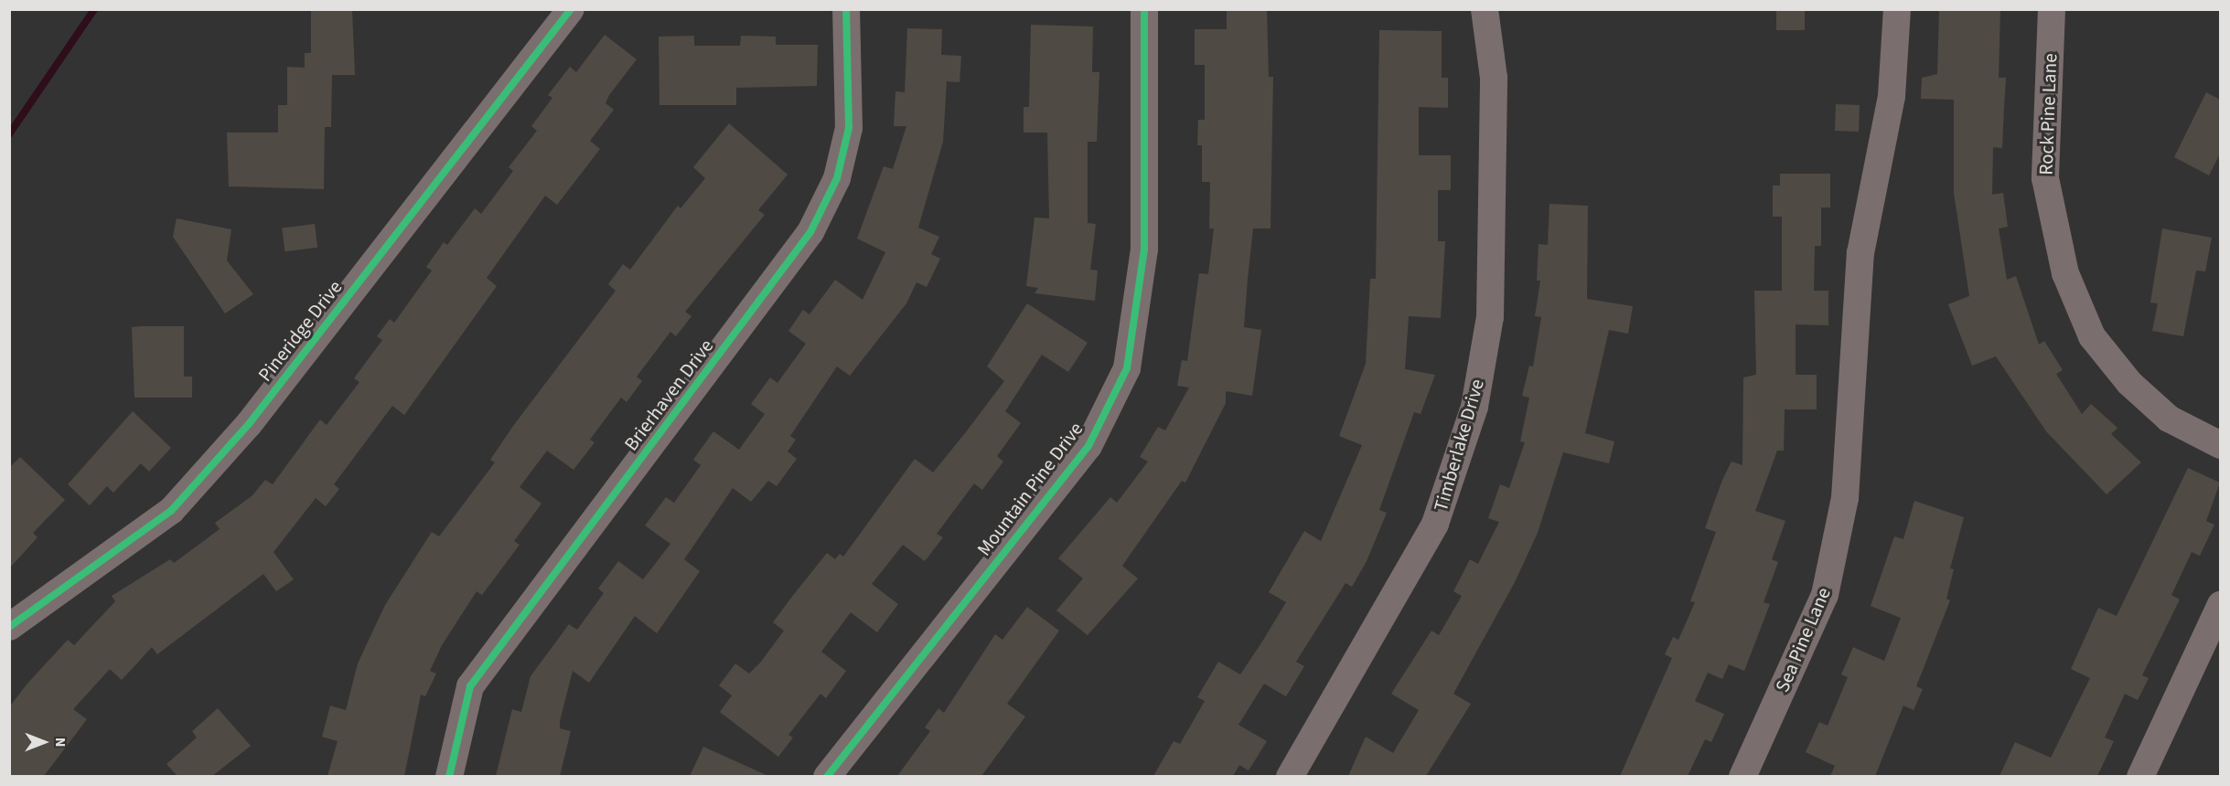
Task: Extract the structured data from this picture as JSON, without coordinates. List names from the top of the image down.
{
  "streets": {
    "street": [
      "Rock Pine Lane",
      "Pineridge Drive",
      "Brierhaven Drive",
      "Timberlake Drive",
      "Mountain Pine Drive",
      "Sea Pine Lane"
    ]
  },
  "north": "right"
}
